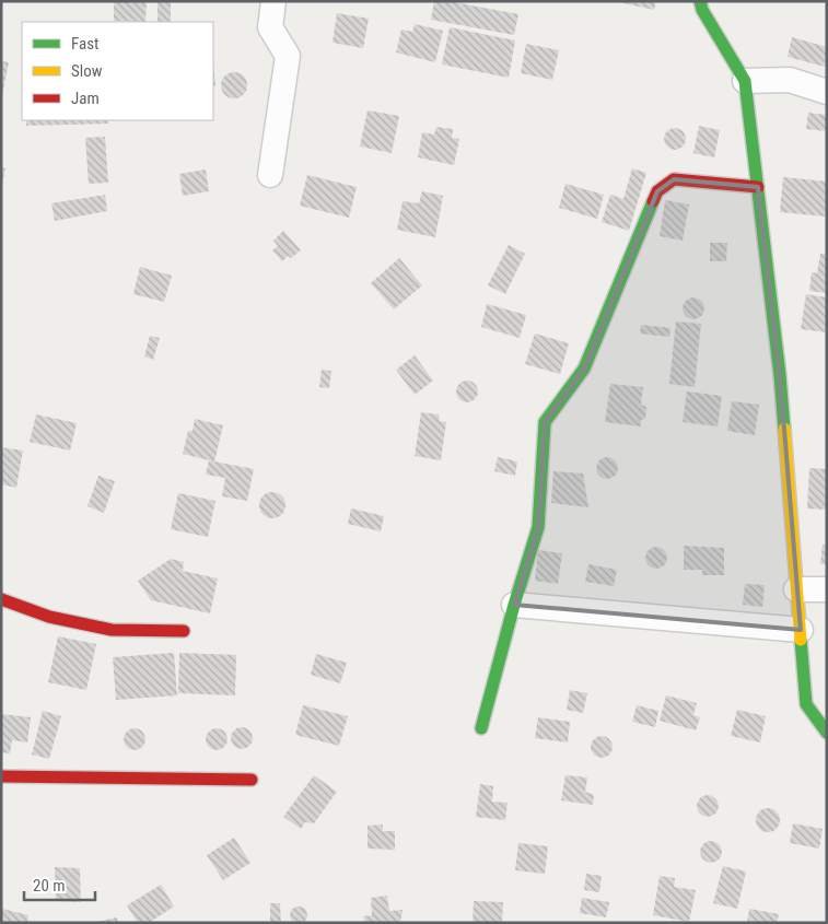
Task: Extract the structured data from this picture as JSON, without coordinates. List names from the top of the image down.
{
  "legend": ["Fast", "Slow", "Jam"],
  "scale_bar": "20 m"
}
